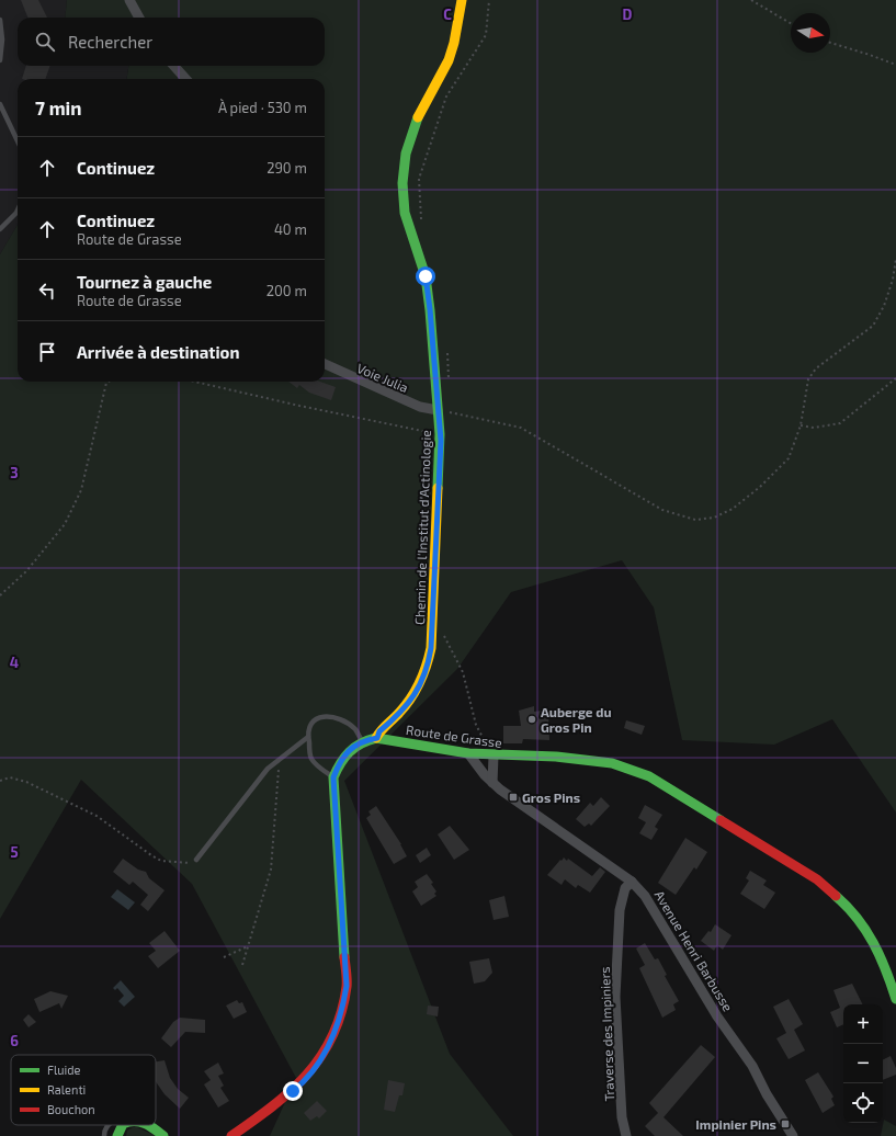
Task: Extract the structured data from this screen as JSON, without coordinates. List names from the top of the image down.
{
  "streets": {
    "main road": ["Chemin de l'Institut d'Actinologie", "Route de Grasse"],
    "street": ["Voie Julia", "Avenue Henri Barbusse", "Traverse des Impiniers"]
  },
  "crossings": [
    ["Voie Julia", "Chemin de l'Institut d'Actinologie"],
    ["Chemin de l'Institut d'Actinologie", "Route de Grasse"],
    ["Route de Grasse", "Avenue Henri Barbusse"],
    ["Avenue Henri Barbusse", "Traverse des Impiniers"]
  ],
  "places": {
    "other": ["Auberge du Gros Pin"],
    "transit": ["Gros Pins", "Impinier Pins"]
  },
  "legend": ["Fluide", "Ralenti", "Bouchon"],
  "north": "right",
  "page": {
    "search": "Rechercher",
    "heading": ["7 min", "À pied · 530 m"],
    "list": [
      ["Continuez", "290 m"],
      ["Continuez", "Route de Grasse", "40 m"],
      ["Tournez à gauche", "Route de Grasse", "200 m"],
      "Arrivée à destination"
    ],
    "map_buttons": ["+", "−"]
  },
  "grid": {
    "columns": ["C", "D"],
    "rows": [
      "3",
      "4",
      "5",
      "6"
    ]
  }
}
